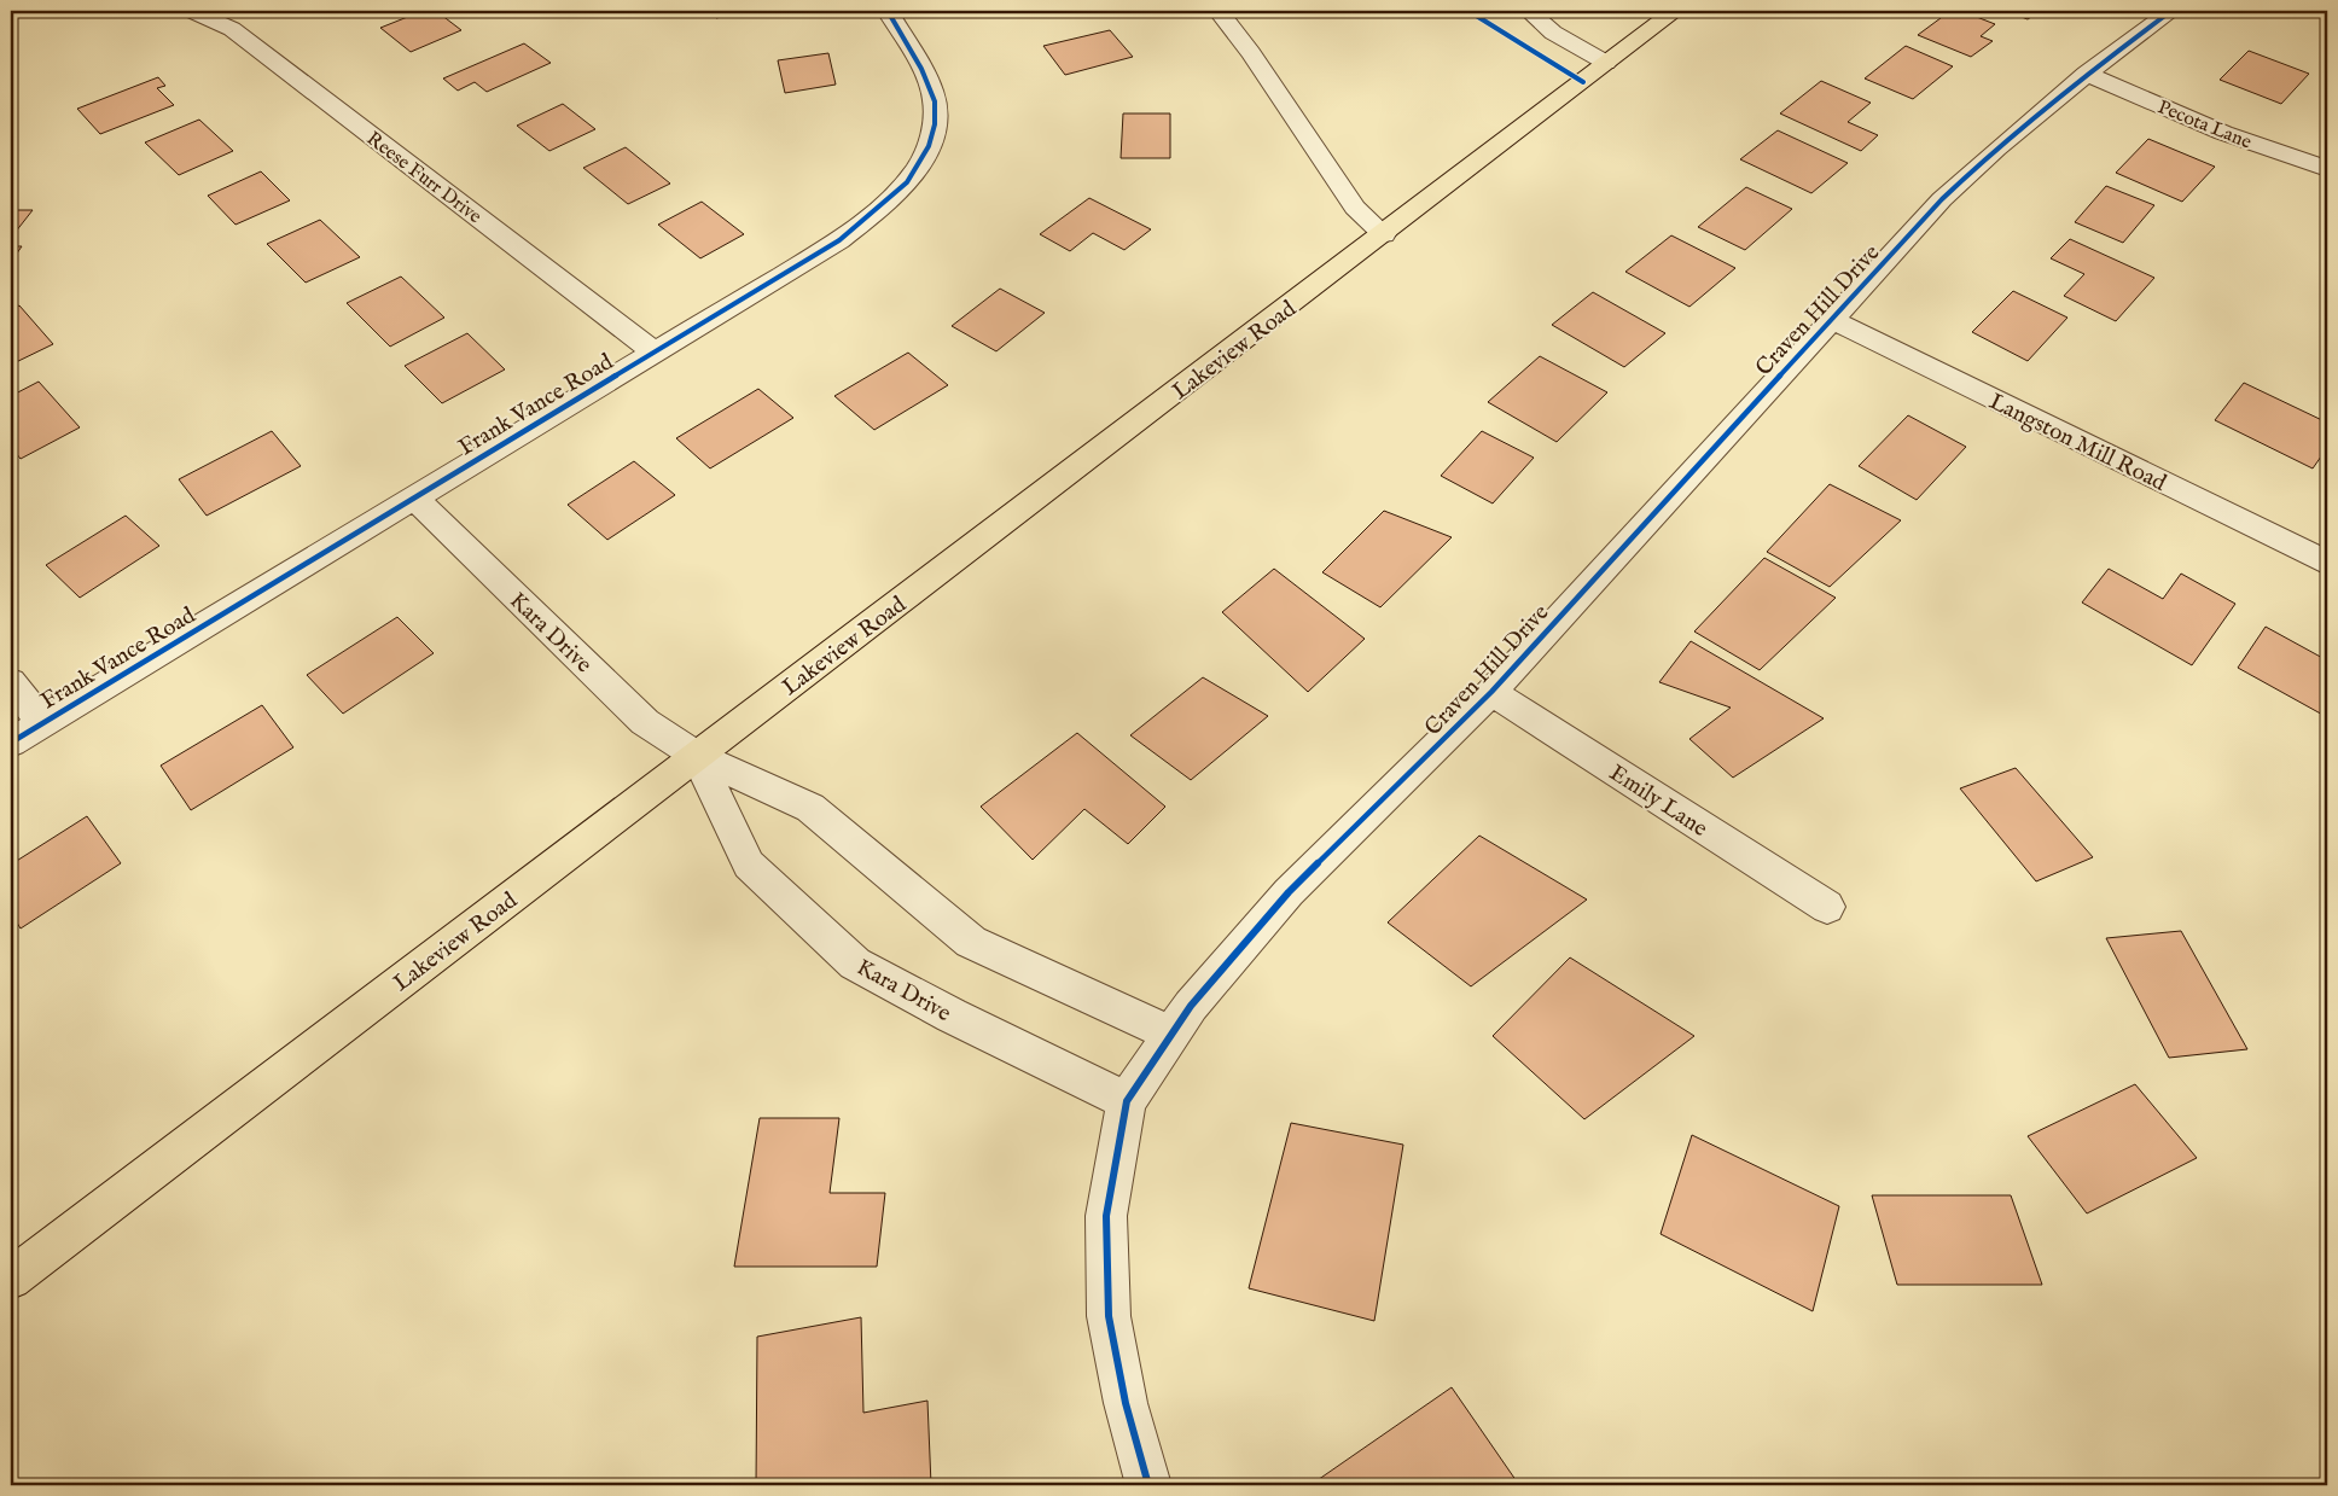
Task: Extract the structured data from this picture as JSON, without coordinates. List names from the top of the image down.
{
  "streets": {
    "main road": ["Lakeview Road"],
    "street": [
      "Pecota Lane",
      "Reese Furr Drive",
      "Craven Hill Drive",
      "Frank Vance Road",
      "Langston Mill Road",
      "Kara Drive",
      "Emily Lane"
    ]
  },
  "crossings": [
    ["Pecota Lane", "Craven Hill Drive"],
    ["Reese Furr Drive", "Frank Vance Road"],
    ["Craven Hill Drive", "Langston Mill Road"],
    ["Craven Hill Drive", "Kara Drive"],
    ["Craven Hill Drive", "Emily Lane"],
    ["Lakeview Road", "Kara Drive"],
    ["Frank Vance Road", "Kara Drive"]
  ]
}
